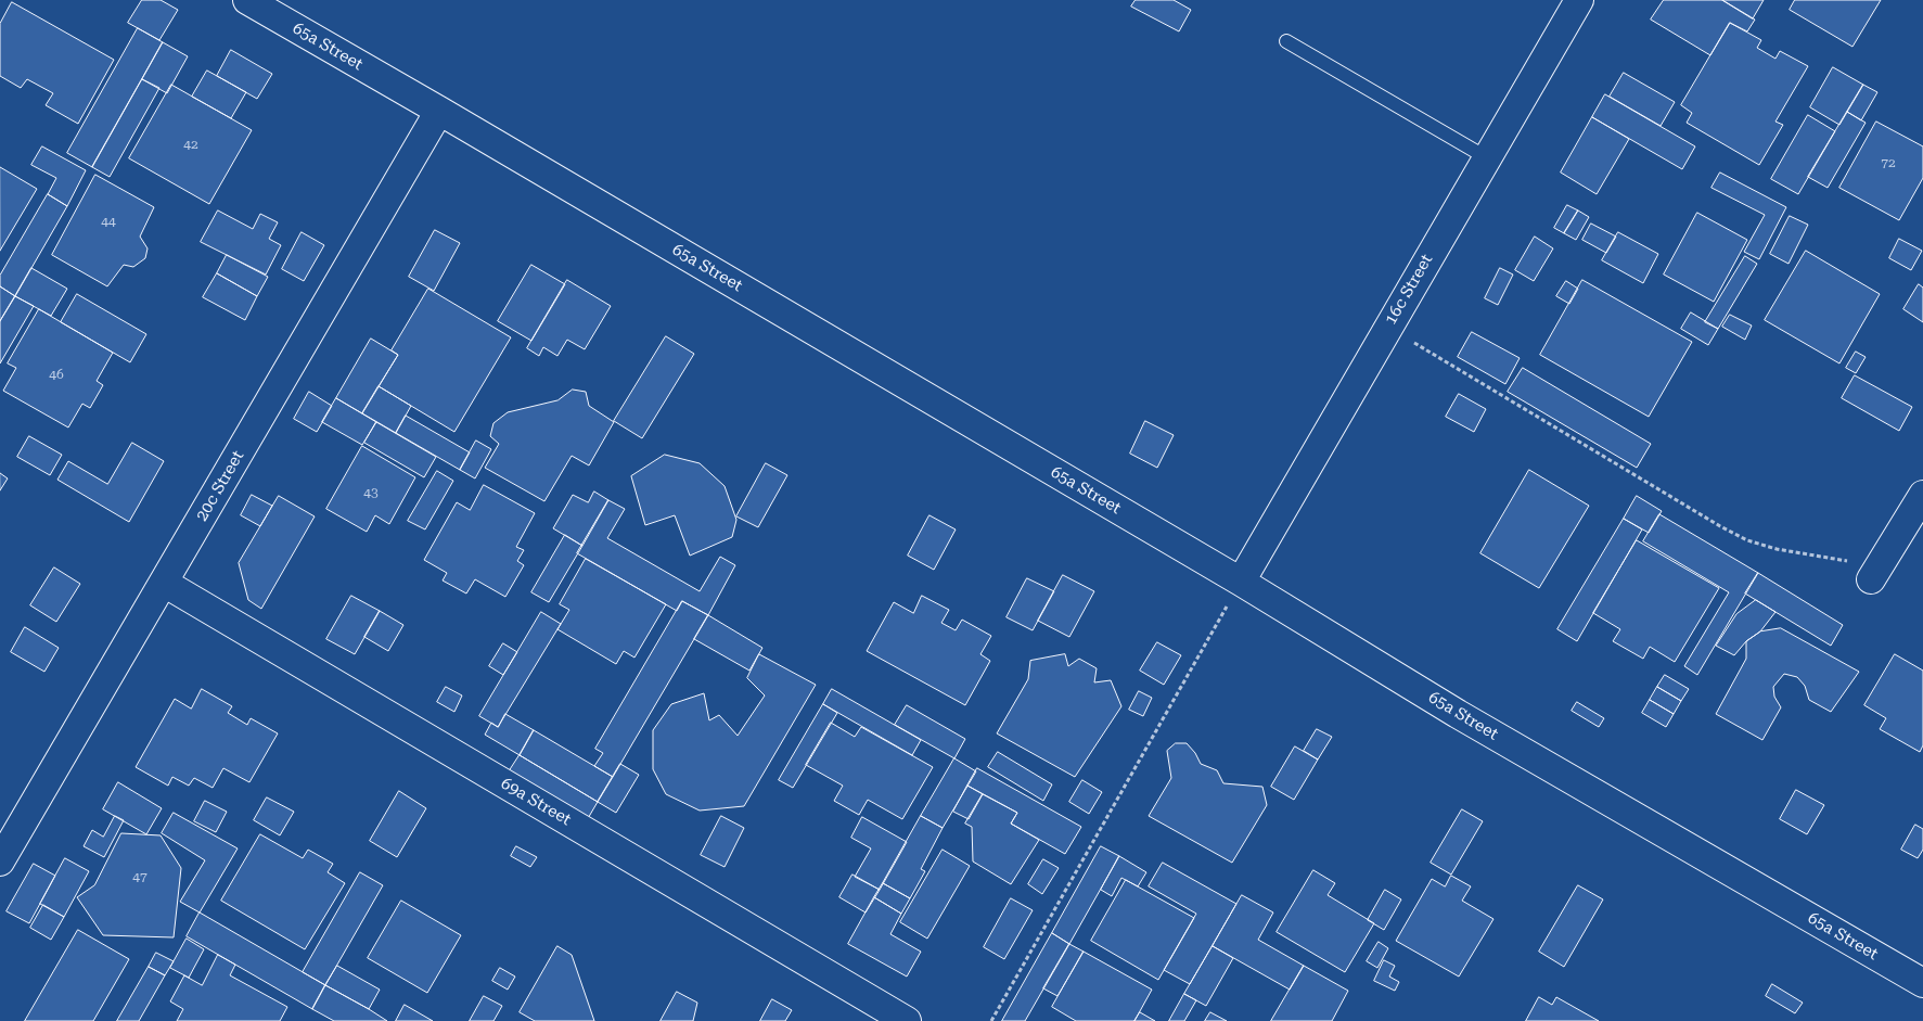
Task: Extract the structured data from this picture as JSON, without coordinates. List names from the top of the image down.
{
  "streets": {
    "street": [
      "65a Street",
      "16c Street",
      "20c Street",
      "69a Street"
    ]
  },
  "crossings": [
    ["65a Street", "16c Street"],
    ["65a Street", "20c Street"],
    ["20c Street", "69a Street"]
  ],
  "house_numbers": [
    "42",
    "72",
    "44",
    "46",
    "43",
    "47"
  ]
}
